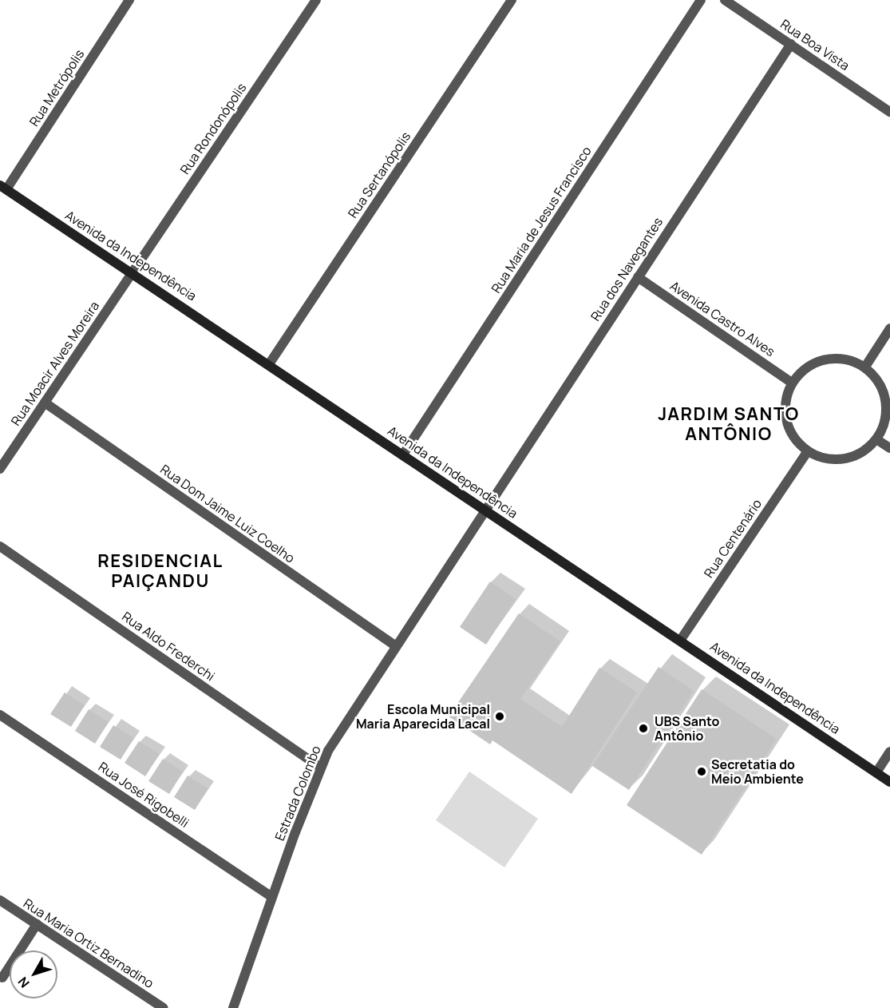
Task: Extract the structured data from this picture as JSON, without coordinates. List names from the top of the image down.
{
  "streets": {
    "street": [
      "Rua Boa Vista",
      "Rua Metrópolis",
      "Rua Rondonópolis",
      "Rua Sertanópolis",
      "Rua Maria de Jesus Francisco",
      "Avenida da Independência",
      "Rua dos Navegantes",
      "Avenida Castro Alves",
      "Rua Moacir Alves Moreira",
      "Rua Dom Jaime Luiz Coelho",
      "Rua Centenário",
      "Rua Aldo Frederchi",
      "Estrada Colombo",
      "Rua José Rigobelli",
      "Rua Maria Ortiz Bernadino"
    ]
  },
  "crossings": [
    ["Rua Boa Vista", "Rua dos Navegantes"],
    ["Rua Metrópolis", "Avenida da Independência"],
    ["Rua Rondonópolis", "Avenida da Independência"],
    ["Rua Rondonópolis", "Rua Moacir Alves Moreira"],
    ["Rua Sertanópolis", "Avenida da Independência"],
    ["Rua Maria de Jesus Francisco", "Avenida da Independência"],
    ["Avenida da Independência", "Rua dos Navegantes"],
    ["Avenida da Independência", "Rua Moacir Alves Moreira"],
    ["Avenida da Independência", "Rua Centenário"],
    ["Avenida da Independência", "Estrada Colombo"],
    ["Rua dos Navegantes", "Avenida Castro Alves"],
    ["Rua dos Navegantes", "Estrada Colombo"],
    ["Avenida Castro Alves", "Rua Centenário"],
    ["Rua Moacir Alves Moreira", "Rua Dom Jaime Luiz Coelho"],
    ["Rua Dom Jaime Luiz Coelho", "Estrada Colombo"],
    ["Rua Aldo Frederchi", "Estrada Colombo"],
    ["Estrada Colombo", "Rua José Rigobelli"]
  ],
  "districts": ["JARDIM SANTO ANTÔNIO", "RESIDENCIAL PAIÇANDU"],
  "places": ["Escola Municipal Maria Aparecida Lacal", "UBS Santo Antônio", "Secretatia do Meio Ambiente"],
  "north": "bottom left"
}
